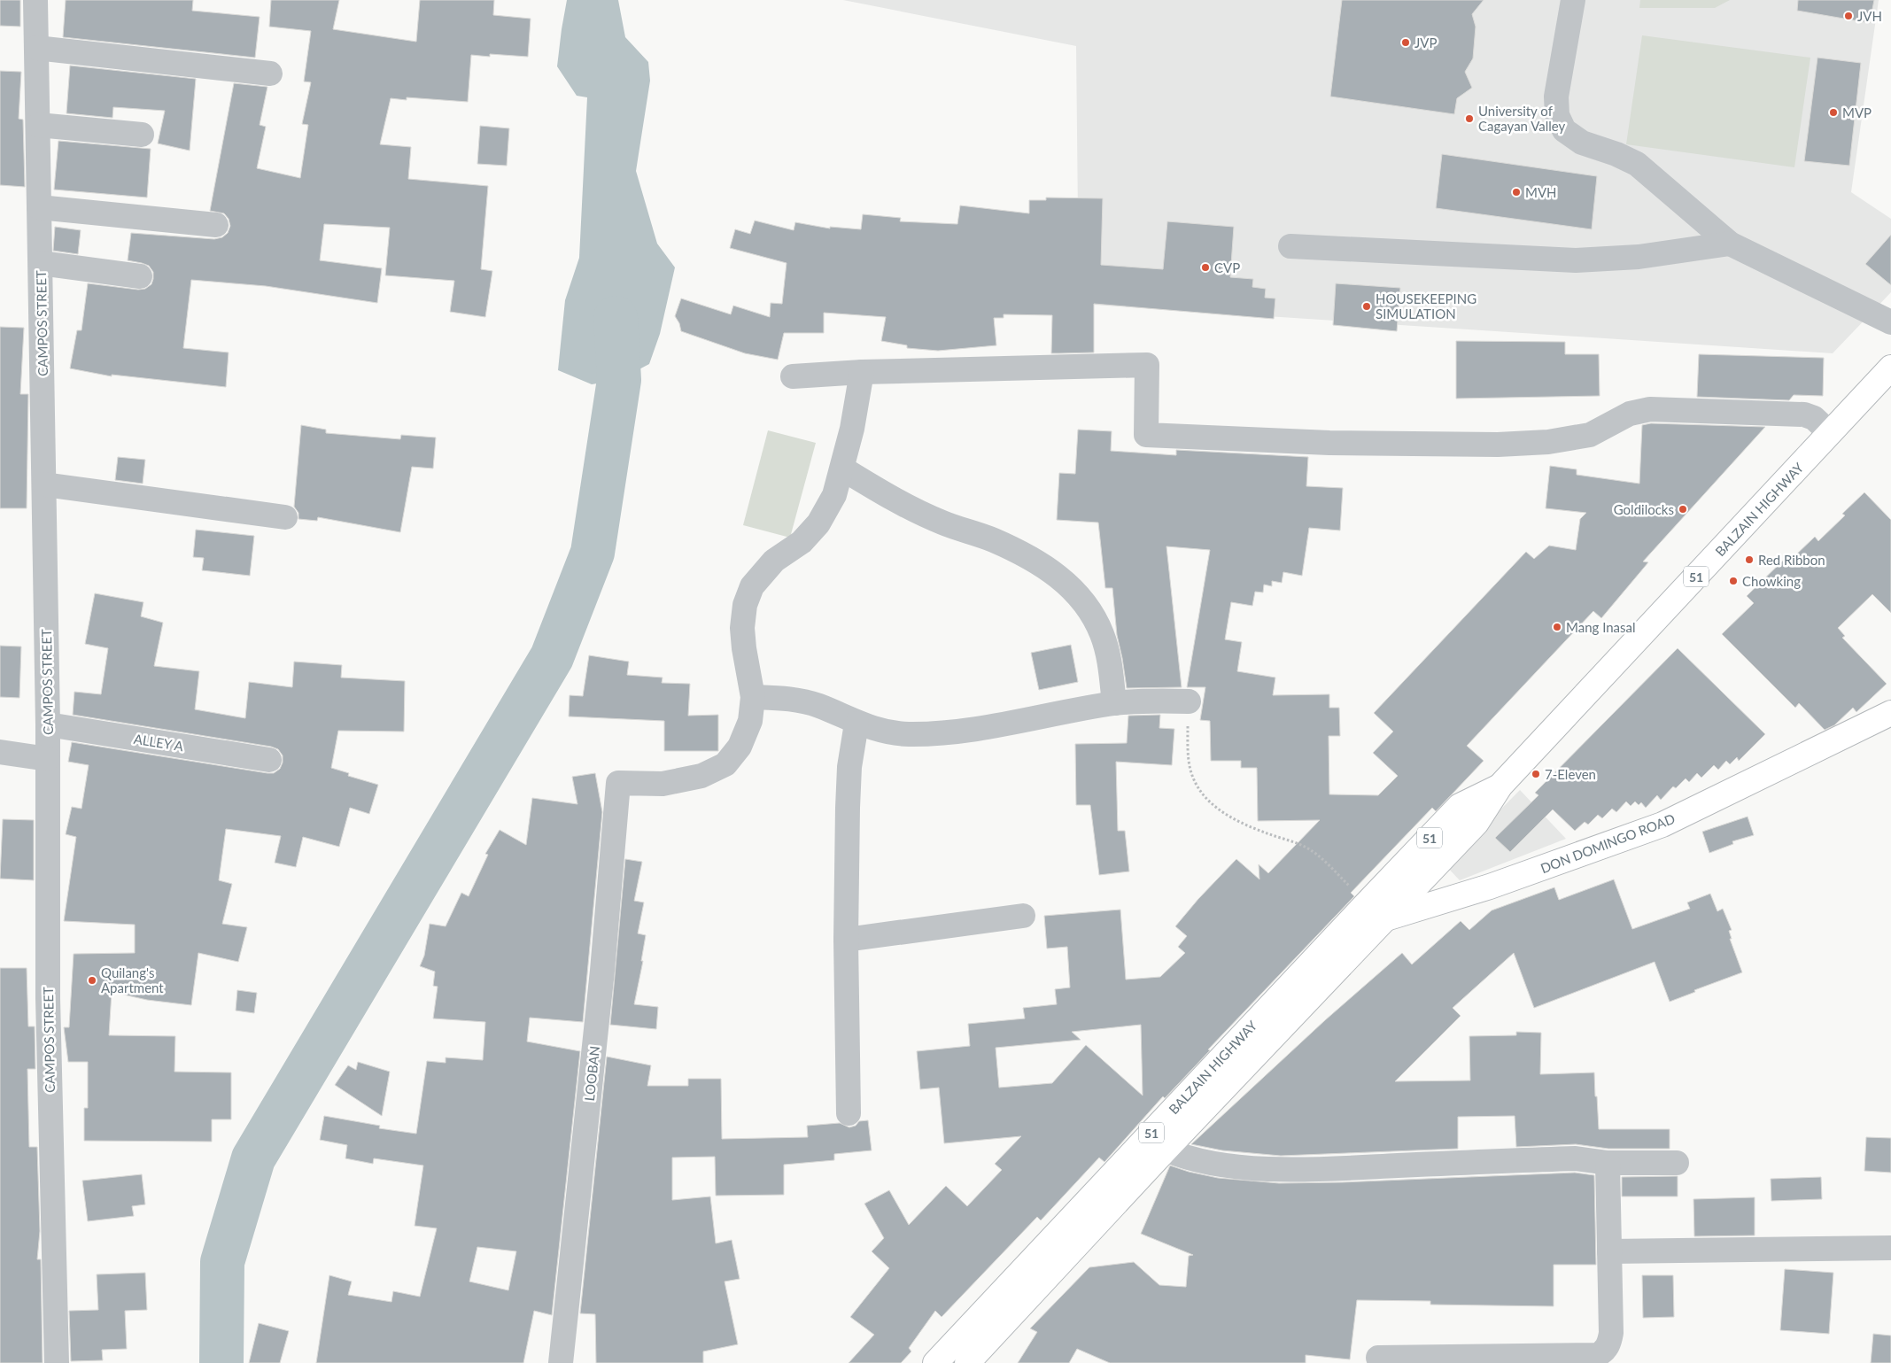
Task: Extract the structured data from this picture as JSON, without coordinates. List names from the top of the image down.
{
  "streets": {
    "main road": ["BALZAIN HIGHWAY", "51", "DON DOMINGO ROAD"],
    "street": ["CAMPOS STREET", "ALLEY A", "LOOBAN"]
  },
  "crossings": [
    ["CAMPOS STREET", "ALLEY A"],
    ["BALZAIN HIGHWAY", "DON DOMINGO ROAD"]
  ],
  "places": [
    "JVH",
    "JVP",
    "MVP",
    "University of Cagayan Valley",
    "MVH",
    "CVP",
    "HOUSEKEEPING SIMULATION",
    "Goldilocks",
    "Red Ribbon",
    "Chowking",
    "Mang Inasal",
    "7-Eleven",
    "Quilang's Apartment"
  ]
}
